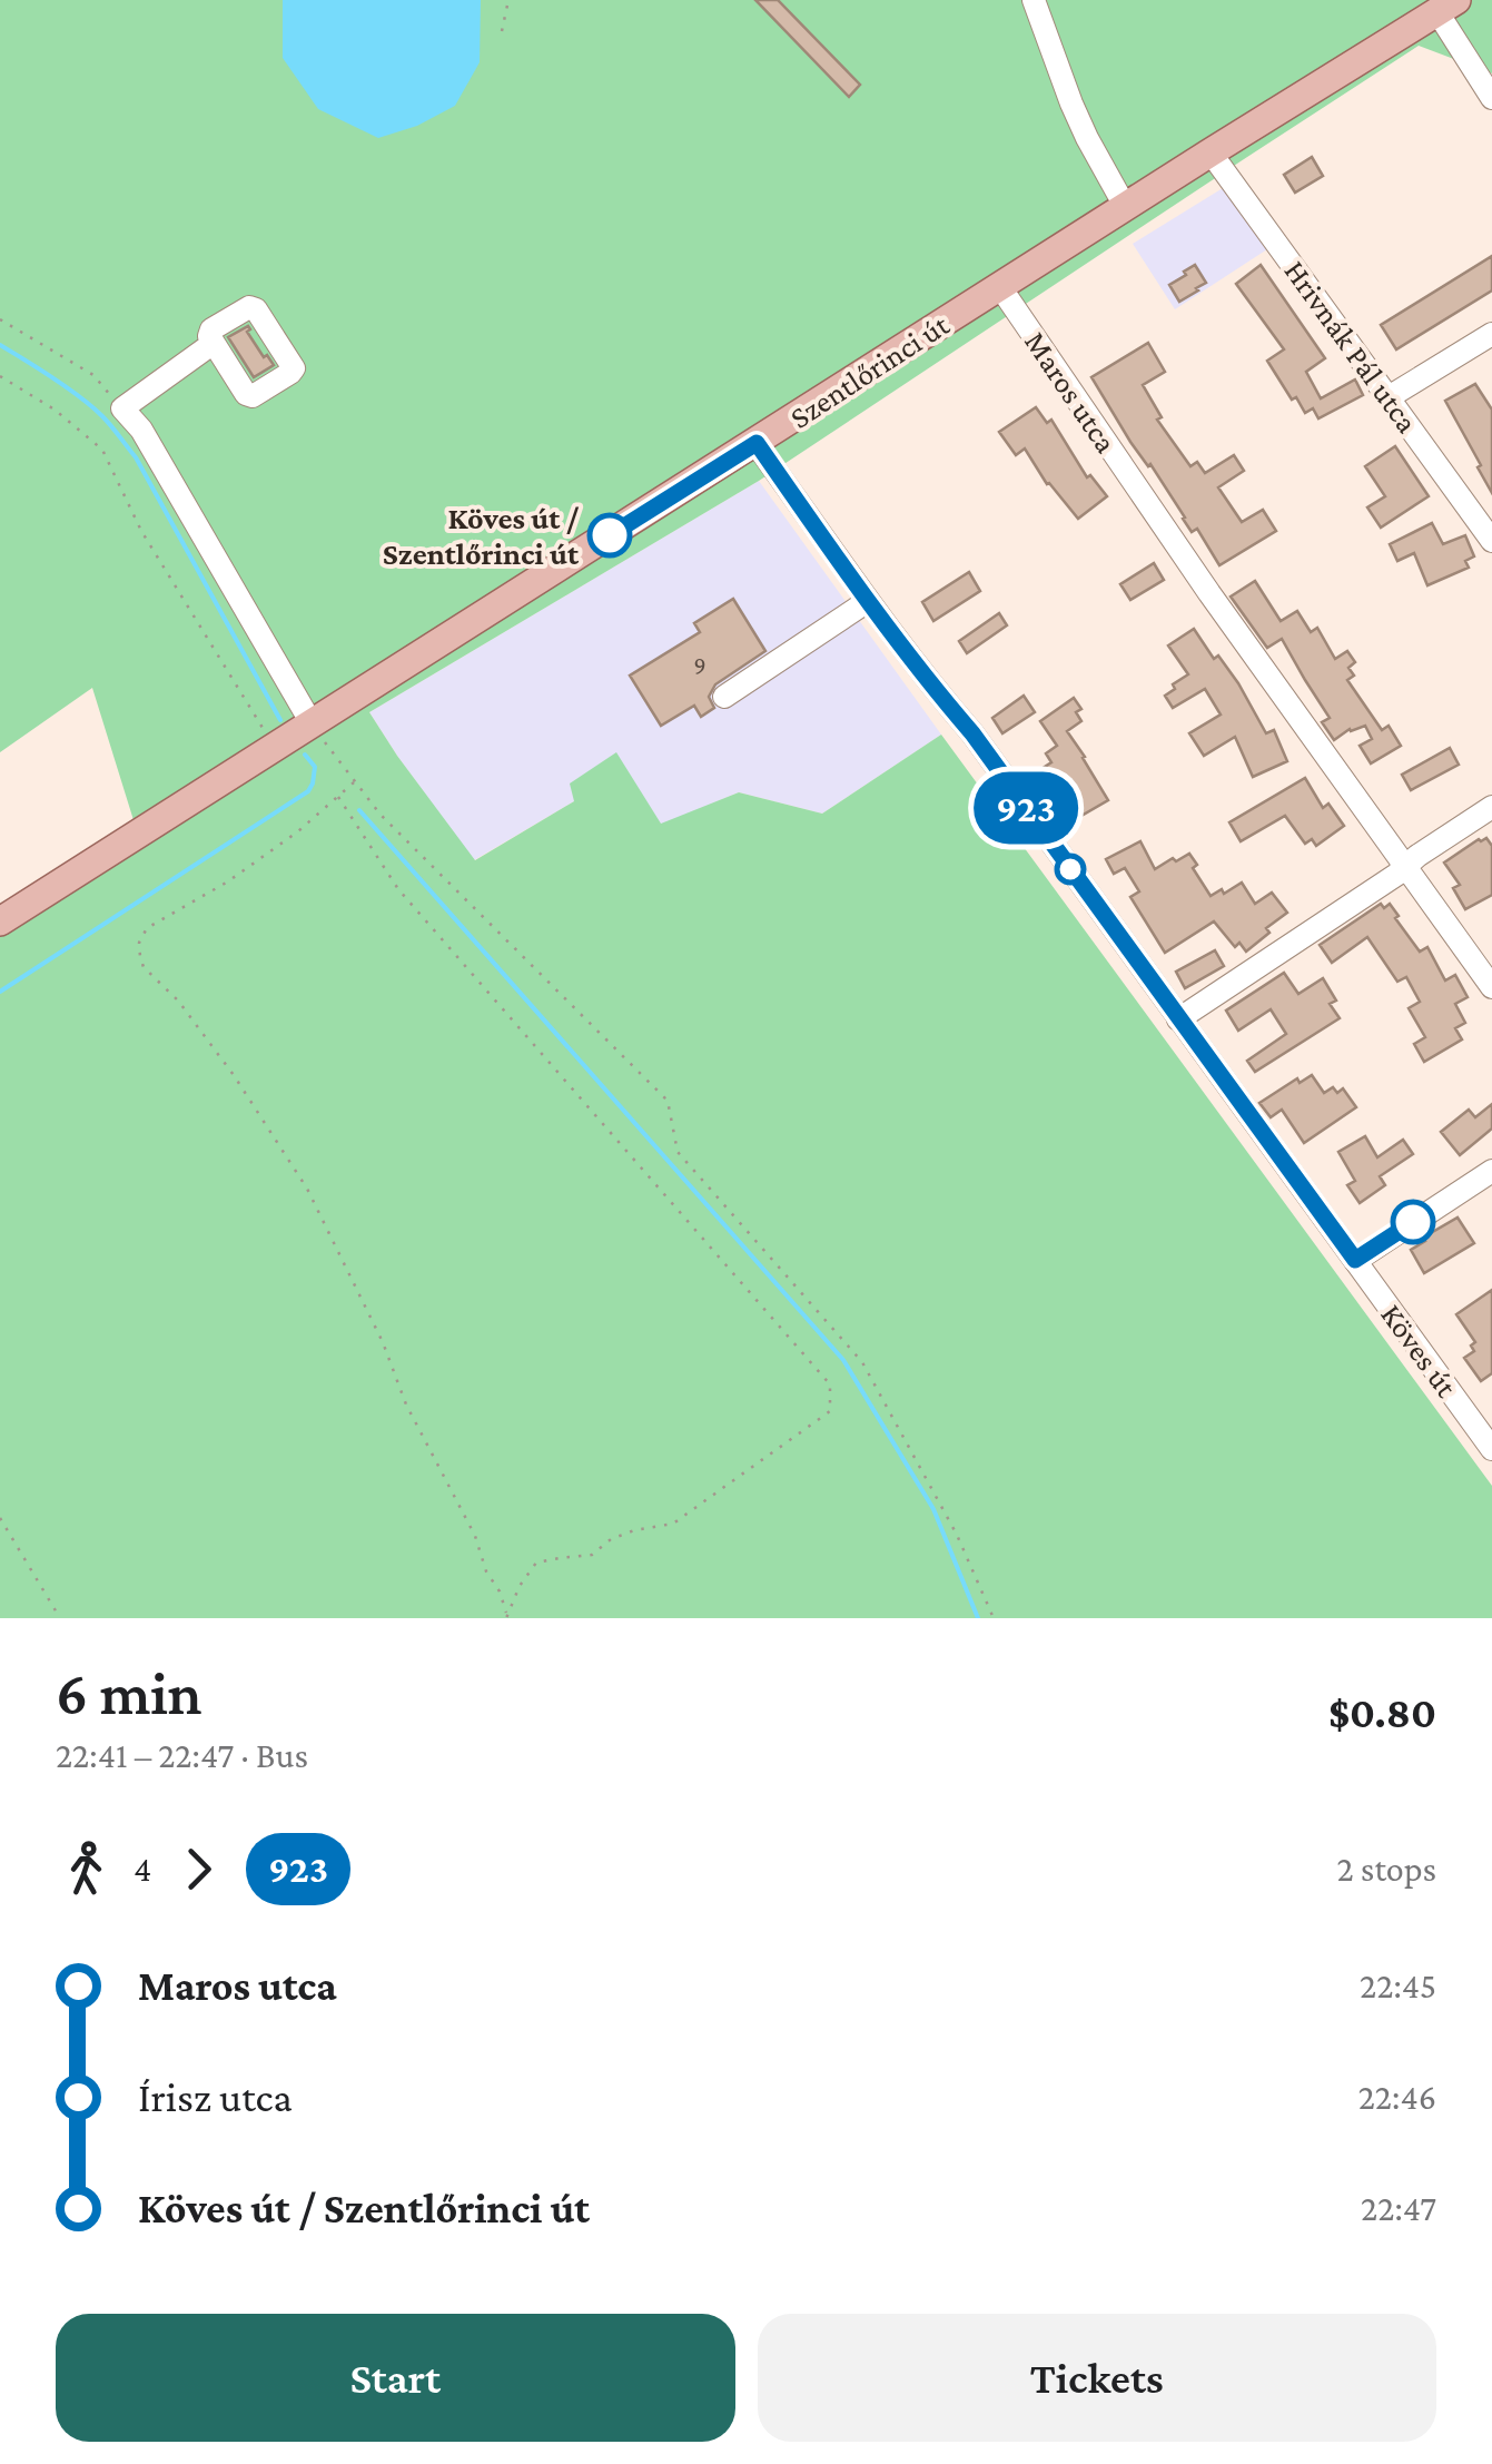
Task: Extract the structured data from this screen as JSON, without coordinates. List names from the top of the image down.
{
  "streets": {
    "main road": ["Szentlőrinci út"],
    "street": ["Hrivnák Pál utca", "Maros utca", "Köves út"]
  },
  "crossings": [
    ["Hrivnák Pál utca", "Szentlőrinci út"],
    ["Szentlőrinci út", "Maros utca"],
    ["Szentlőrinci út", "Köves út"]
  ],
  "places": ["Köves út / Szentlőrinci út"],
  "lines": ["bus line 923"],
  "house_numbers": ["9"],
  "page": {
    "on_map": "923",
    "heading": ["6 min", "22:41 – 22:47 · Bus", "$0.80"],
    "legs": ["4", "923", "2 stops"],
    "list": [
      {
        "name": "Maros utca",
        "value": "22:45"
      },
      {
        "name": "Írisz utca",
        "value": "22:46"
      },
      {
        "name": "Köves út / Szentlőrinci út",
        "value": "22:47"
      }
    ],
    "buttons": ["Start", "Tickets"]
  }
}
